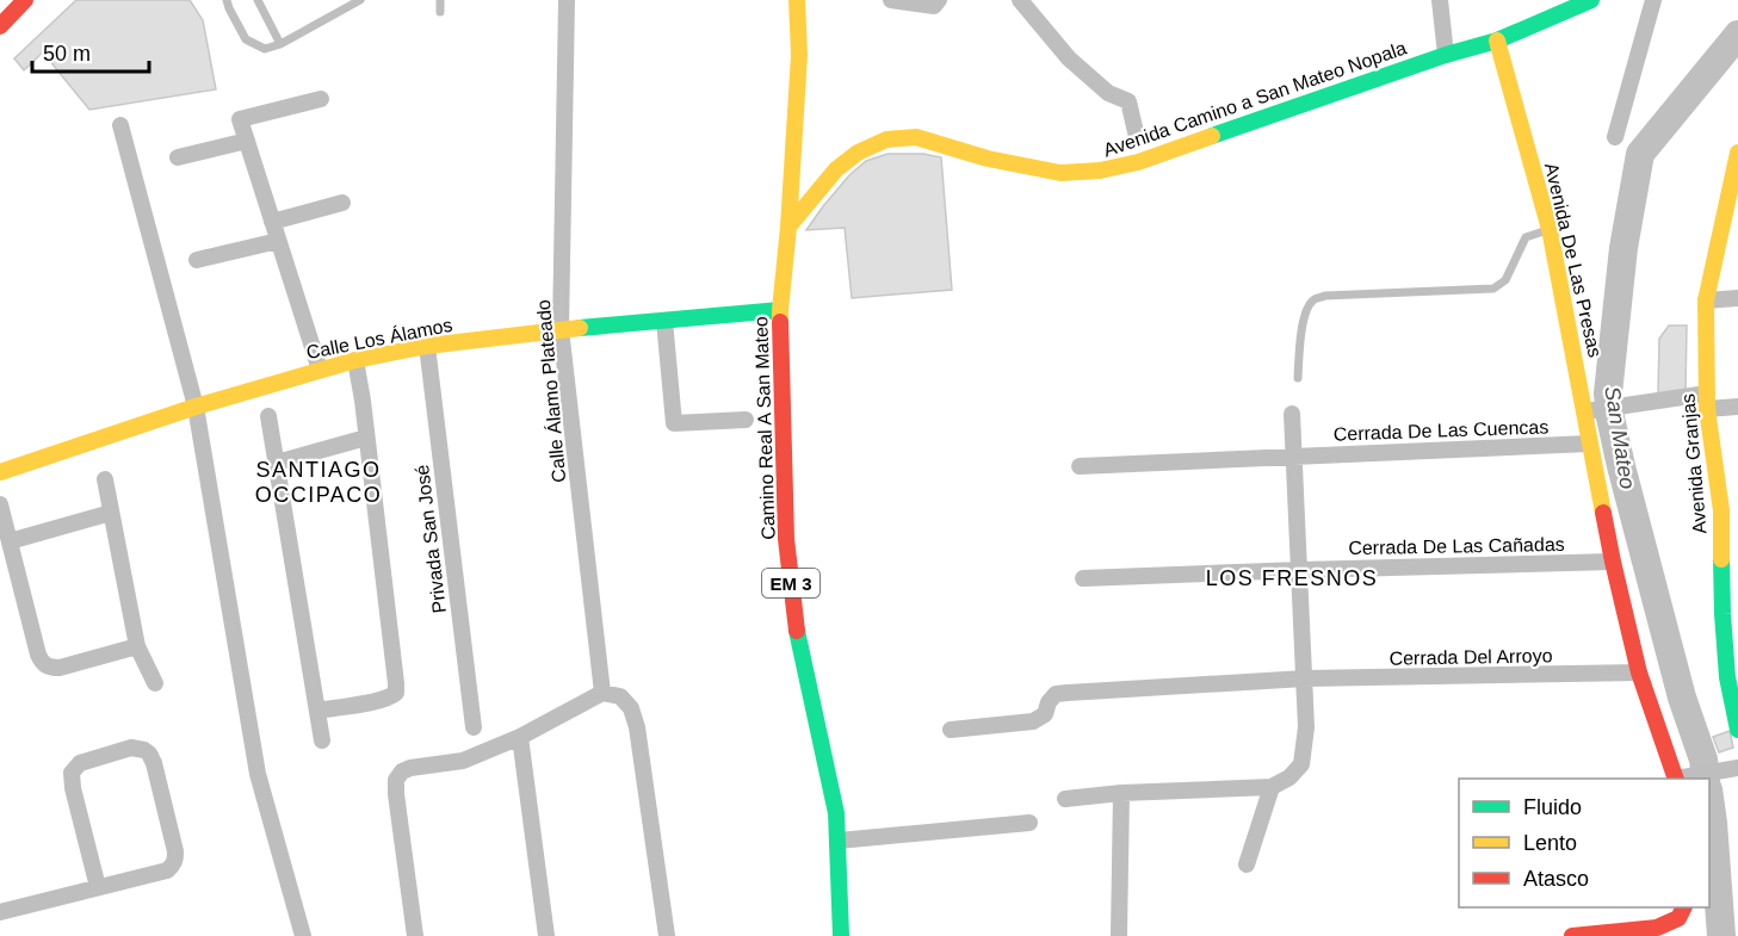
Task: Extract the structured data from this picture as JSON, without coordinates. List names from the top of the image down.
{
  "streets": {
    "street": [
      "Avenida Camino a San Mateo Nopala",
      "Avenida De Las Presas",
      "Calle Los Álamos",
      "Calle Álamo Plateado",
      "Camino Real A San Mateo",
      "Cerrada De Las Cuencas",
      "Avenida Granjas",
      "Privada San José",
      "Cerrada De Las Cañadas",
      "EM 3",
      "Cerrada Del Arroyo"
    ]
  },
  "crossings": [
    ["Avenida Camino a San Mateo Nopala", "Avenida De Las Presas"],
    ["Avenida Camino a San Mateo Nopala", "Camino Real A San Mateo"],
    ["Avenida De Las Presas", "Cerrada De Las Cuencas"],
    ["Avenida De Las Presas", "Cerrada De Las Cañadas"],
    ["Avenida De Las Presas", "Cerrada Del Arroyo"],
    ["Calle Los Álamos", "Calle Álamo Plateado"],
    ["Calle Los Álamos", "Camino Real A San Mateo"],
    ["Calle Los Álamos", "Privada San José"]
  ],
  "districts": ["SANTIAGO OCCIPACO", "LOS FRESNOS"],
  "water": ["San Mateo"],
  "legend": ["Fluido", "Lento", "Atasco"],
  "scale_bar": "50 m"
}
